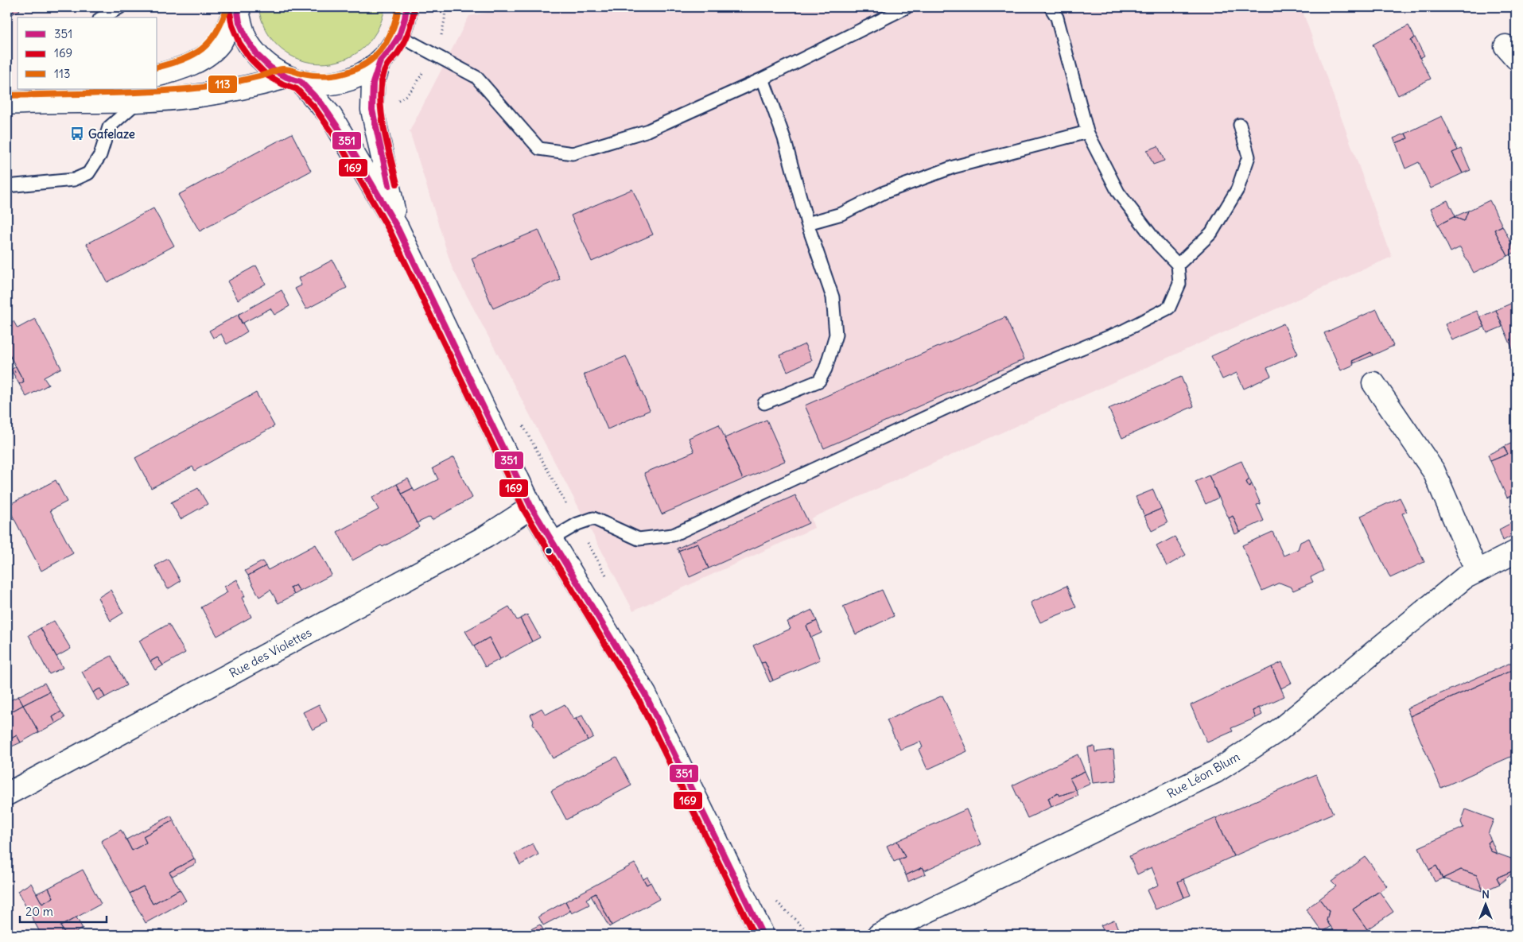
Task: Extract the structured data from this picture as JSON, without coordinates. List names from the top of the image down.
{
  "streets": {
    "main road": ["Rue des Violettes", "Rue Léon Blum"]
  },
  "places": {
    "bus stop": ["Gafelaze"]
  },
  "lines": ["transit line 351", "transit line 113", "transit line 169"],
  "legend": ["351", "169", "113"],
  "scale_bar": "20 m",
  "north": "top"
}
